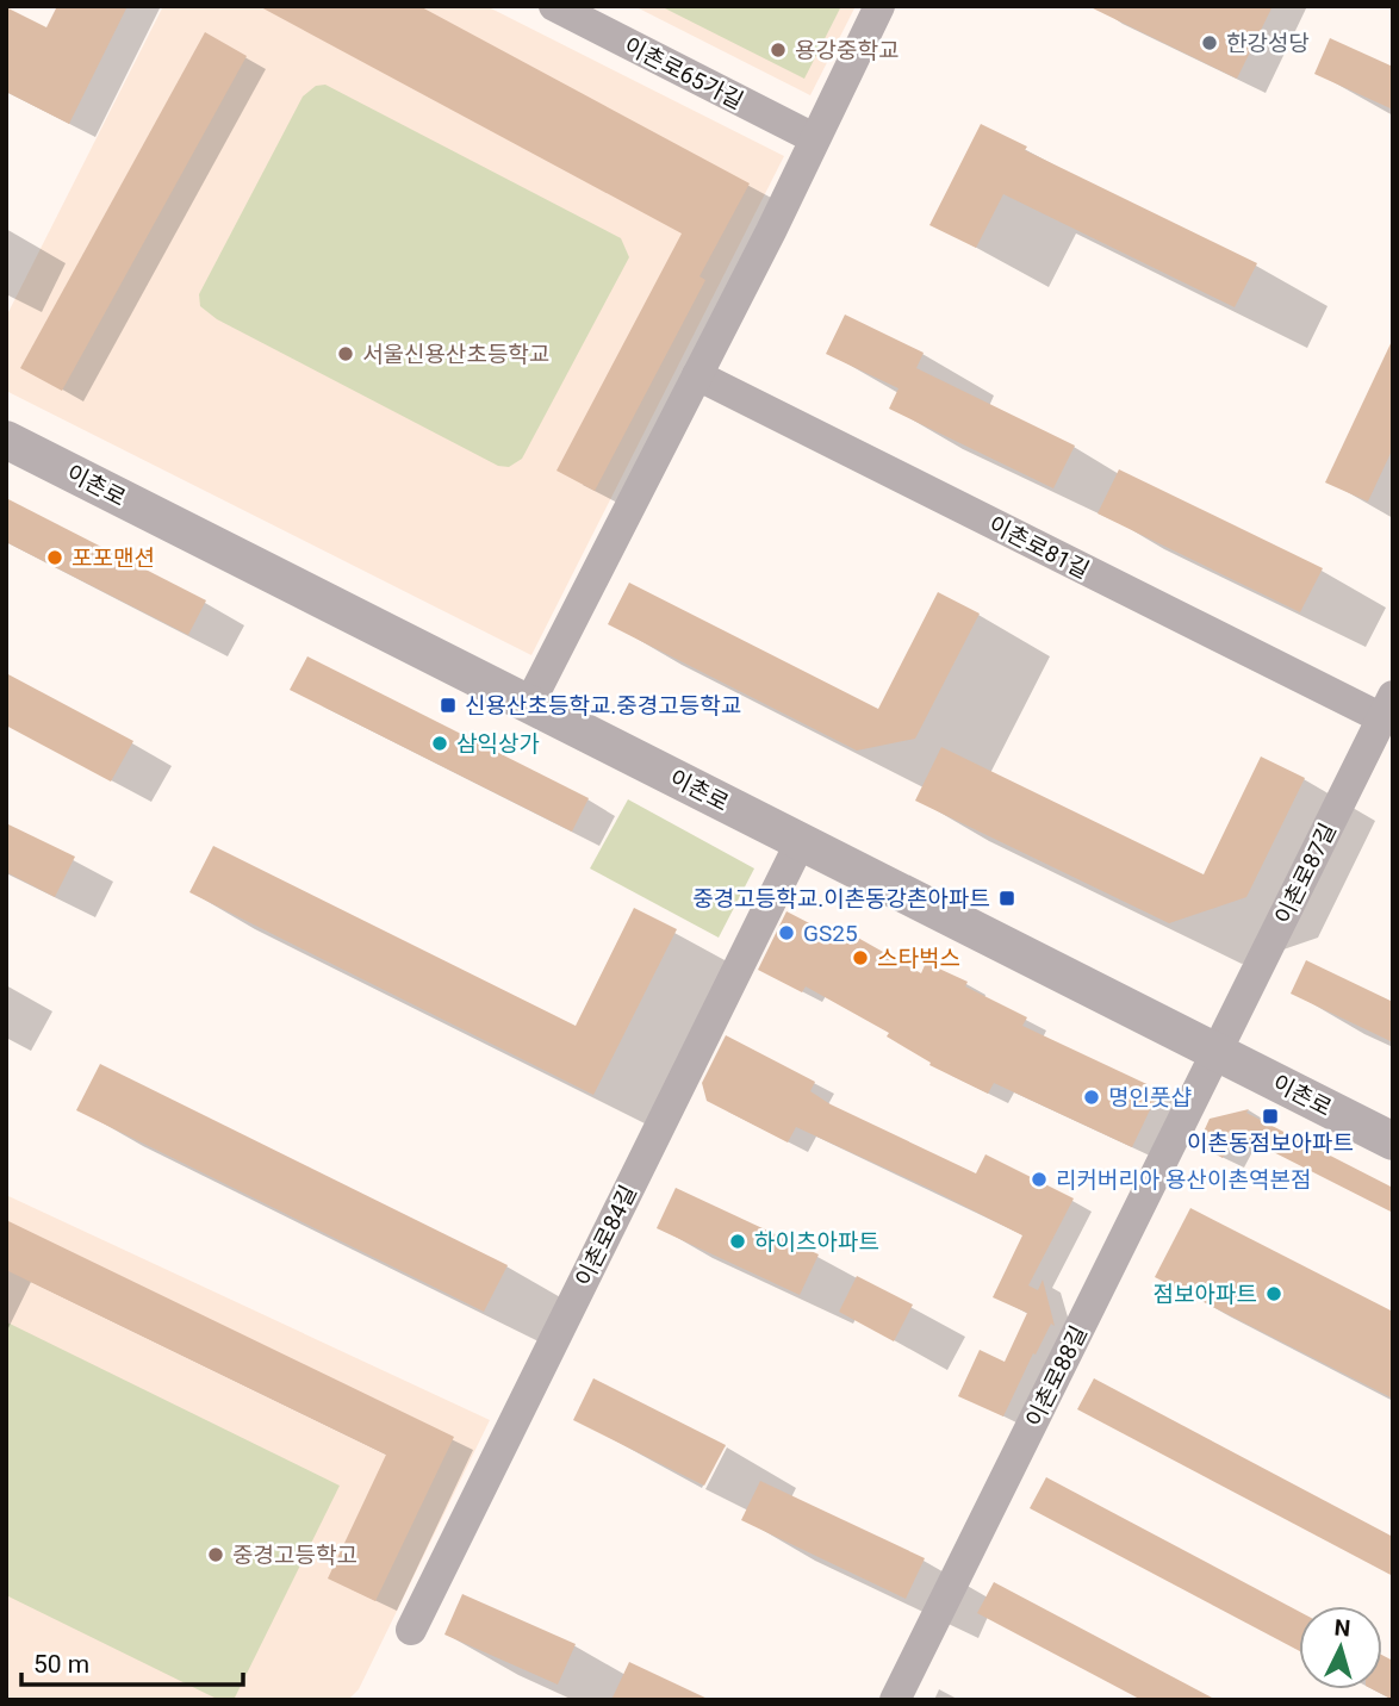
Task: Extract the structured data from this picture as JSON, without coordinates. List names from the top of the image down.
{
  "streets": {
    "street": [
      "이촌로65가길",
      "이촌로",
      "이촌로81길",
      "이촌로87길",
      "이촌로84길",
      "이촌로88길"
    ]
  },
  "crossings": [
    ["이촌로", "이촌로87길"],
    ["이촌로", "이촌로84길"],
    ["이촌로", "이촌로88길"],
    ["이촌로81길", "이촌로87길"],
    ["이촌로87길", "이촌로88길"]
  ],
  "places": {
    "other": [
      "한강성당",
      "용강중학교",
      "서울신용산초등학교",
      "포포맨션",
      "삼익상가",
      "GS25",
      "스타벅스",
      "명인풋샵",
      "리커버리아 용산이촌역본점",
      "하이츠아파트",
      "점보아파트",
      "중경고등학고"
    ],
    "transit": ["신용산초등학교.중경고등학교", "중경고등학교.이촌동강촌아파트", "이촌동점보아파트"]
  },
  "scale_bar": "50 m",
  "north": "top"
}
